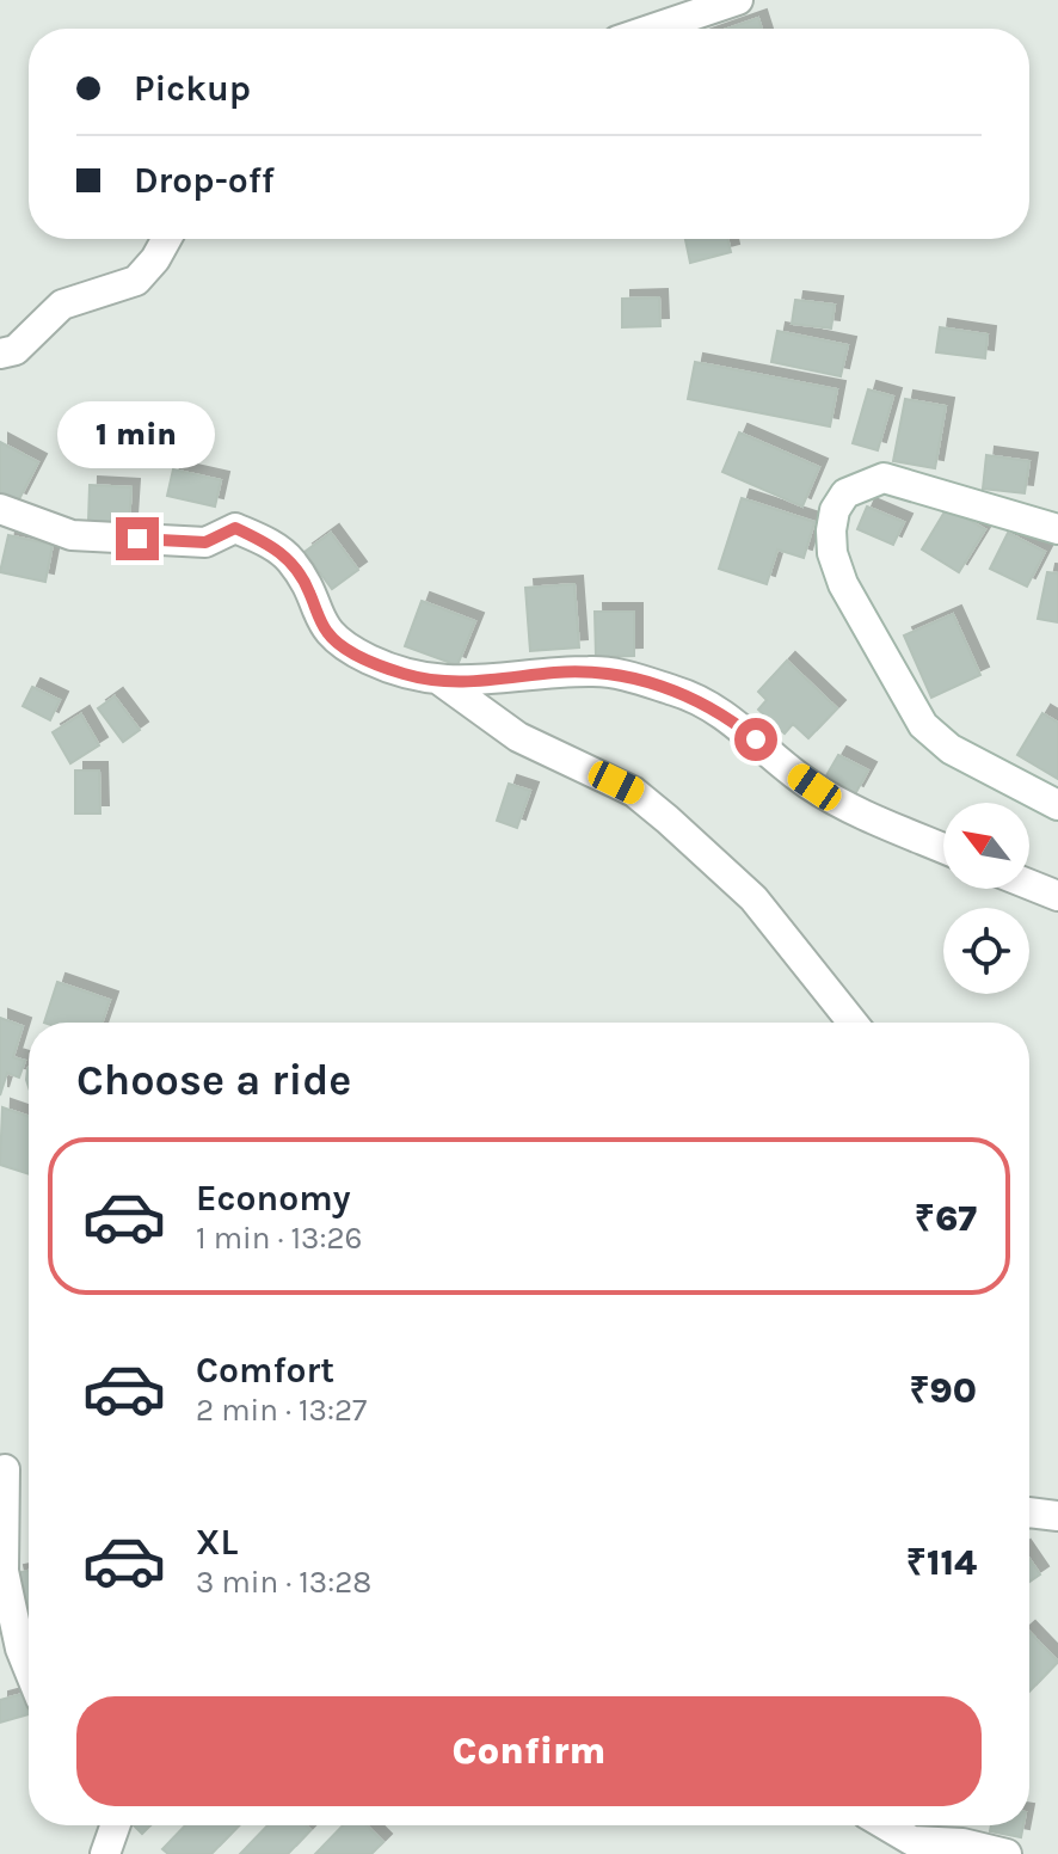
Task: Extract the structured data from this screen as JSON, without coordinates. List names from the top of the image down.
{
  "north": "top left",
  "page": {
    "banner": ["Pickup", "Drop-off"],
    "bubble": "1 min",
    "heading": "Choose a ride",
    "list": [
      {
        "name": "Economy",
        "note": "1 min · 13:26",
        "value": "₹67"
      },
      {
        "name": "Comfort",
        "note": "2 min · 13:27",
        "value": "₹90"
      },
      {
        "name": "XL",
        "note": "3 min · 13:28",
        "value": "₹114"
      }
    ],
    "buttons": "Confirm"
  }
}
